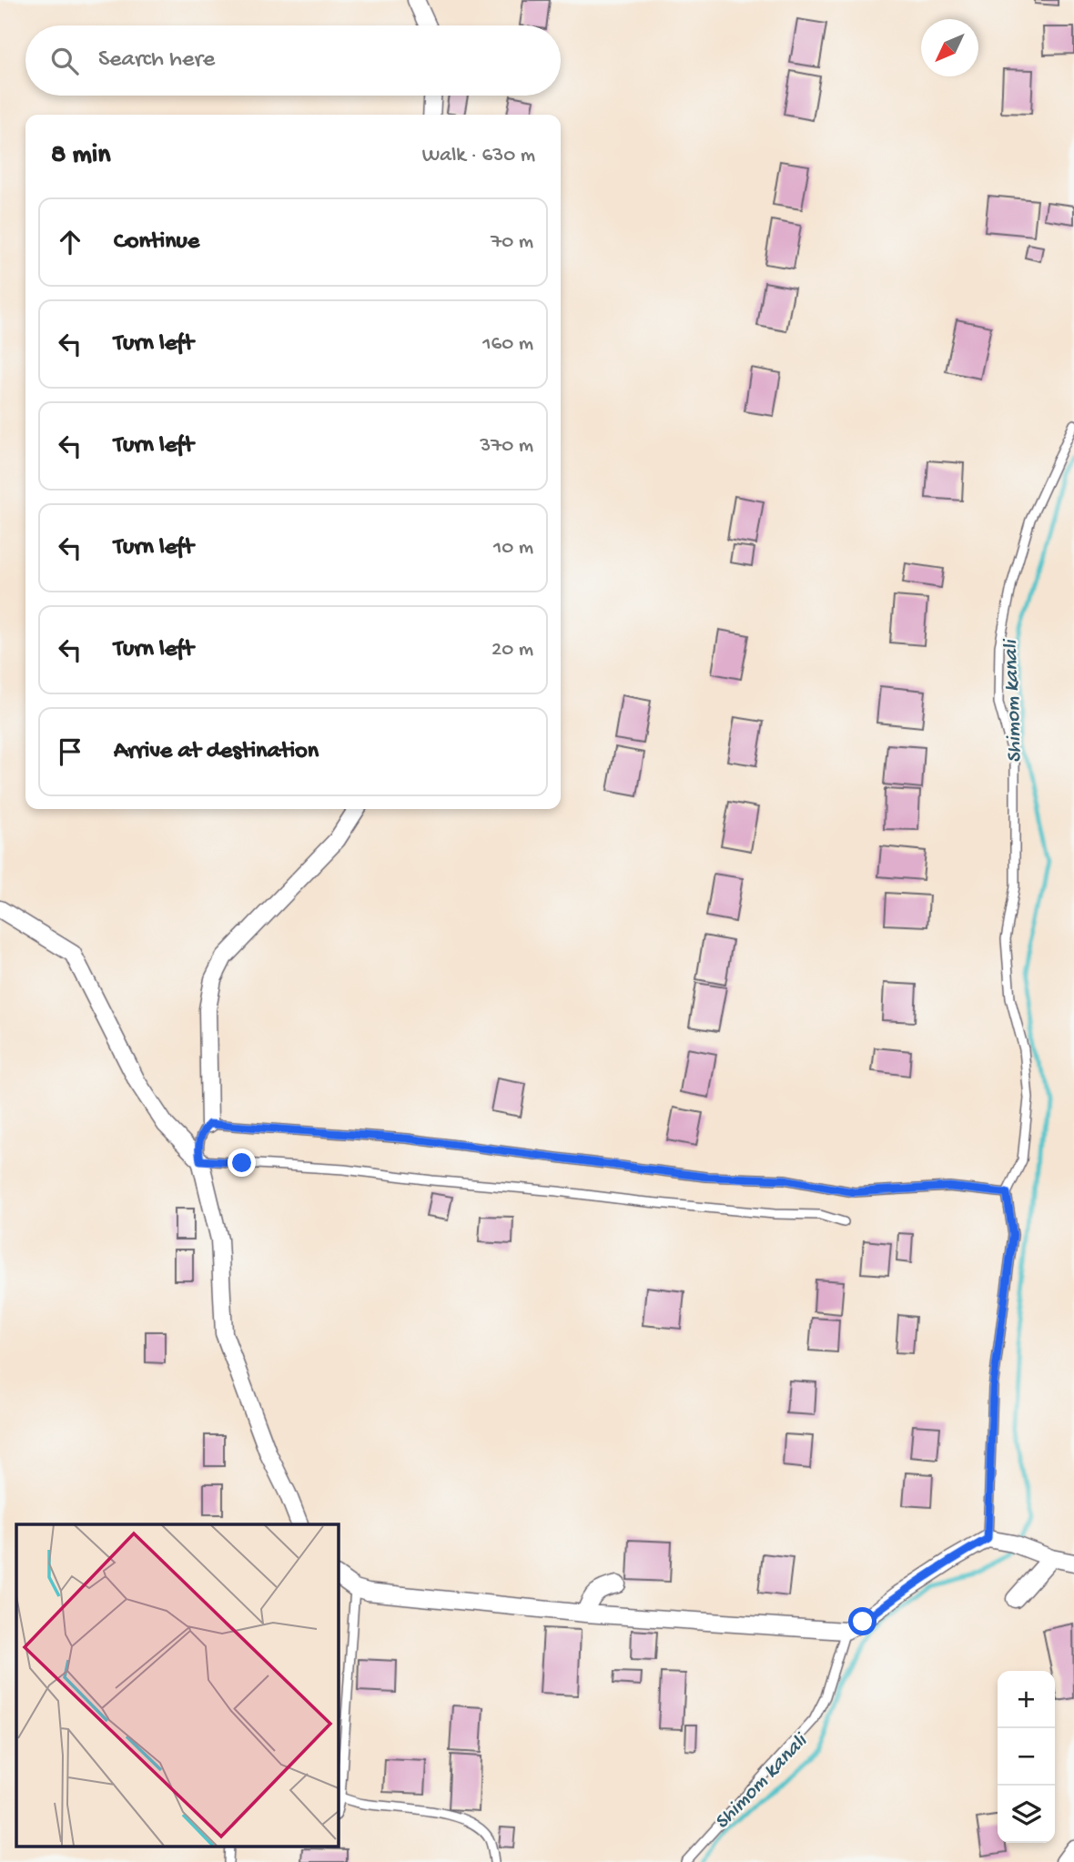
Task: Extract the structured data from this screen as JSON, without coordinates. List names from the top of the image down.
{
  "water": ["Shimom kanali"],
  "north": "bottom left",
  "page": {
    "search": "Search here",
    "heading": ["8 min", "Walk · 630 m"],
    "list": [
      ["Continue", "70 m"],
      ["Turn left", "160 m"],
      ["Turn left", "370 m"],
      ["Turn left", "10 m"],
      ["Turn left", "20 m"],
      "Arrive at destination"
    ],
    "map_buttons": ["+", "−"]
  }
}
